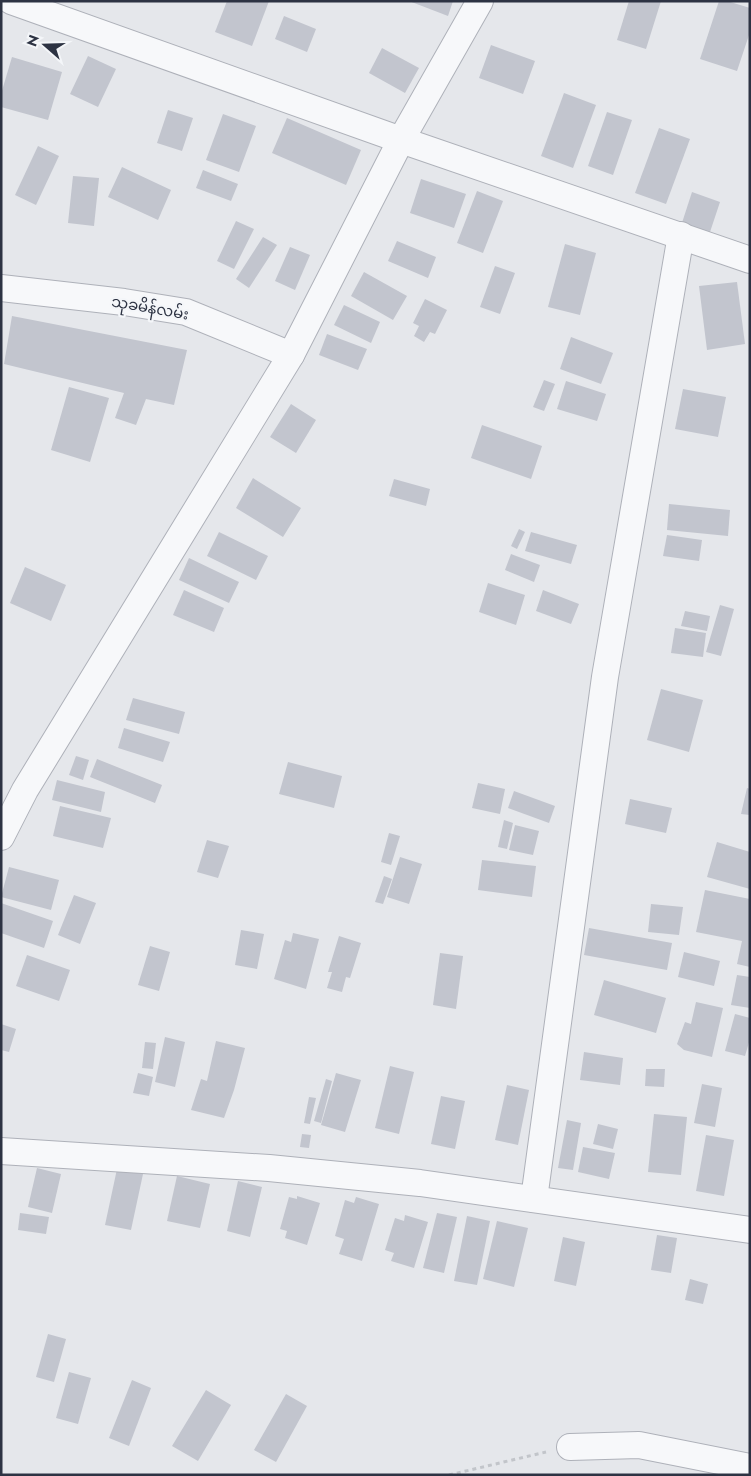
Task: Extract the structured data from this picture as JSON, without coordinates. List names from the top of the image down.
{
  "streets": {
    "street": ["သုခမိန်လမ်း"]
  },
  "north": "left"
}
